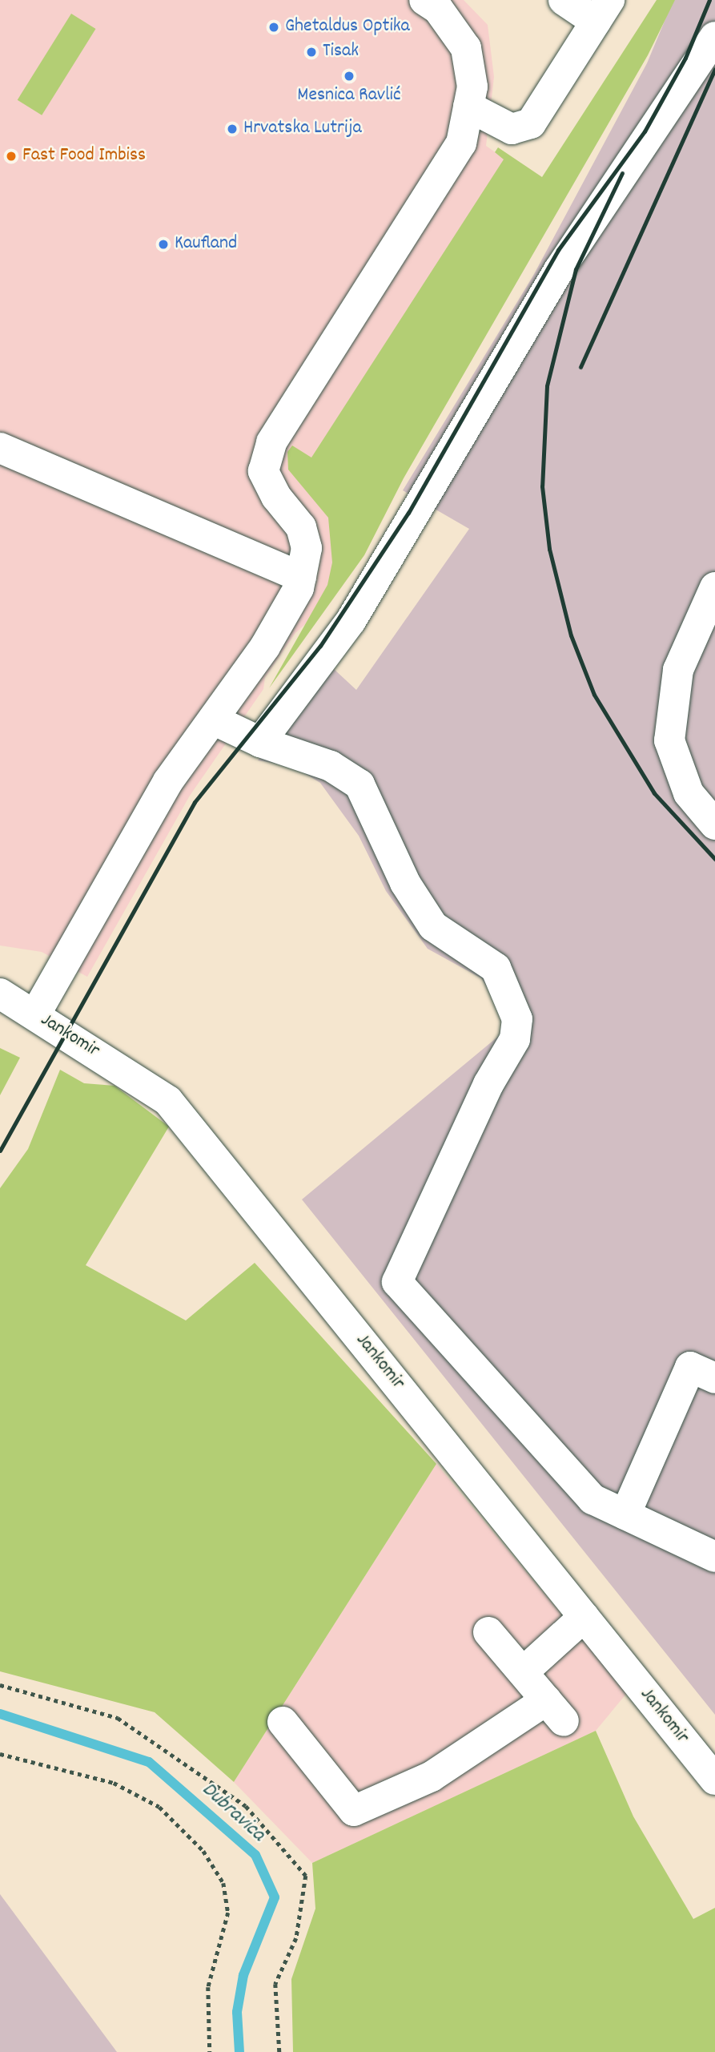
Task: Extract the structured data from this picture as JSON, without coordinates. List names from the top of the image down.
{
  "streets": {
    "street": ["Jankomir"]
  },
  "water": ["Dubravica"],
  "places": [
    "Ghetaldus Optika",
    "Tisak",
    "Mesnica Ravlić",
    "Hrvatska Lutrija",
    "Fast Food Imbiss",
    "Kaufland"
  ]
}
